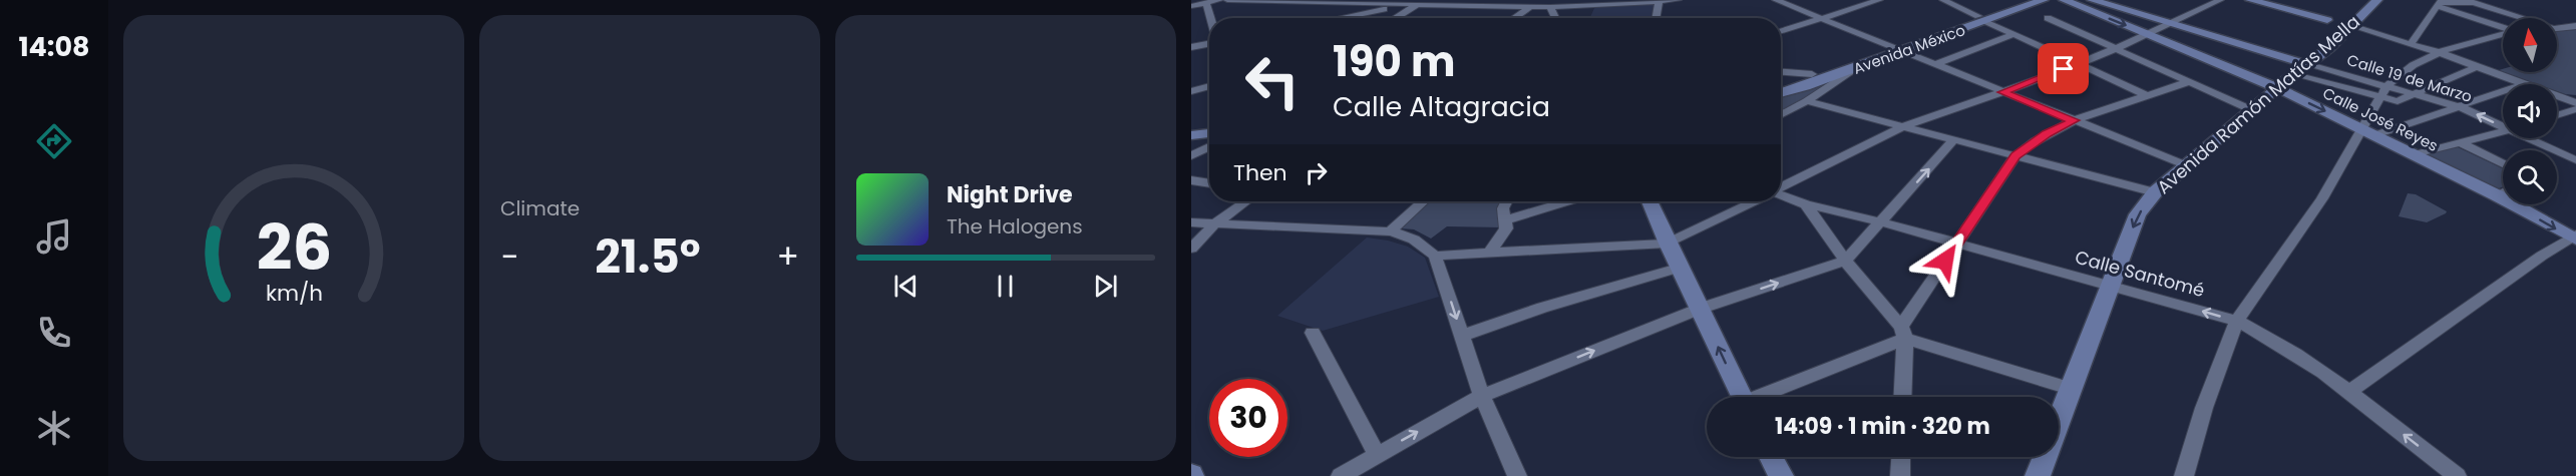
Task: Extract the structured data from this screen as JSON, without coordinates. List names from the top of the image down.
{
  "streets": {
    "main road": [
      "Avenida México",
      "Calle 19 de Marzo",
      "Avenida Ramón Matías Mella",
      "Calle José Reyes"
    ],
    "street": ["Calle Santomé"]
  },
  "crossings": [
    ["Calle 19 de Marzo", "Avenida Ramón Matías Mella"],
    ["Avenida Ramón Matías Mella", "Calle José Reyes"],
    ["Avenida Ramón Matías Mella", "Calle Santomé"]
  ],
  "one_way": ["Calle José Reyes", "Calle Santomé"],
  "north": "top",
  "page": {
    "tabs": "14:08",
    "tile": "Climate",
    "turn": ["190 m", "Calle Altagracia"],
    "then": "Then",
    "song": ["Night Drive", "The Halogens"],
    "heat": ["−", "21.5°", "+"],
    "limit": "30",
    "trip": "14:09 · 1 min · 320 m",
    "gauge": ["26", "km/h"]
  }
}
